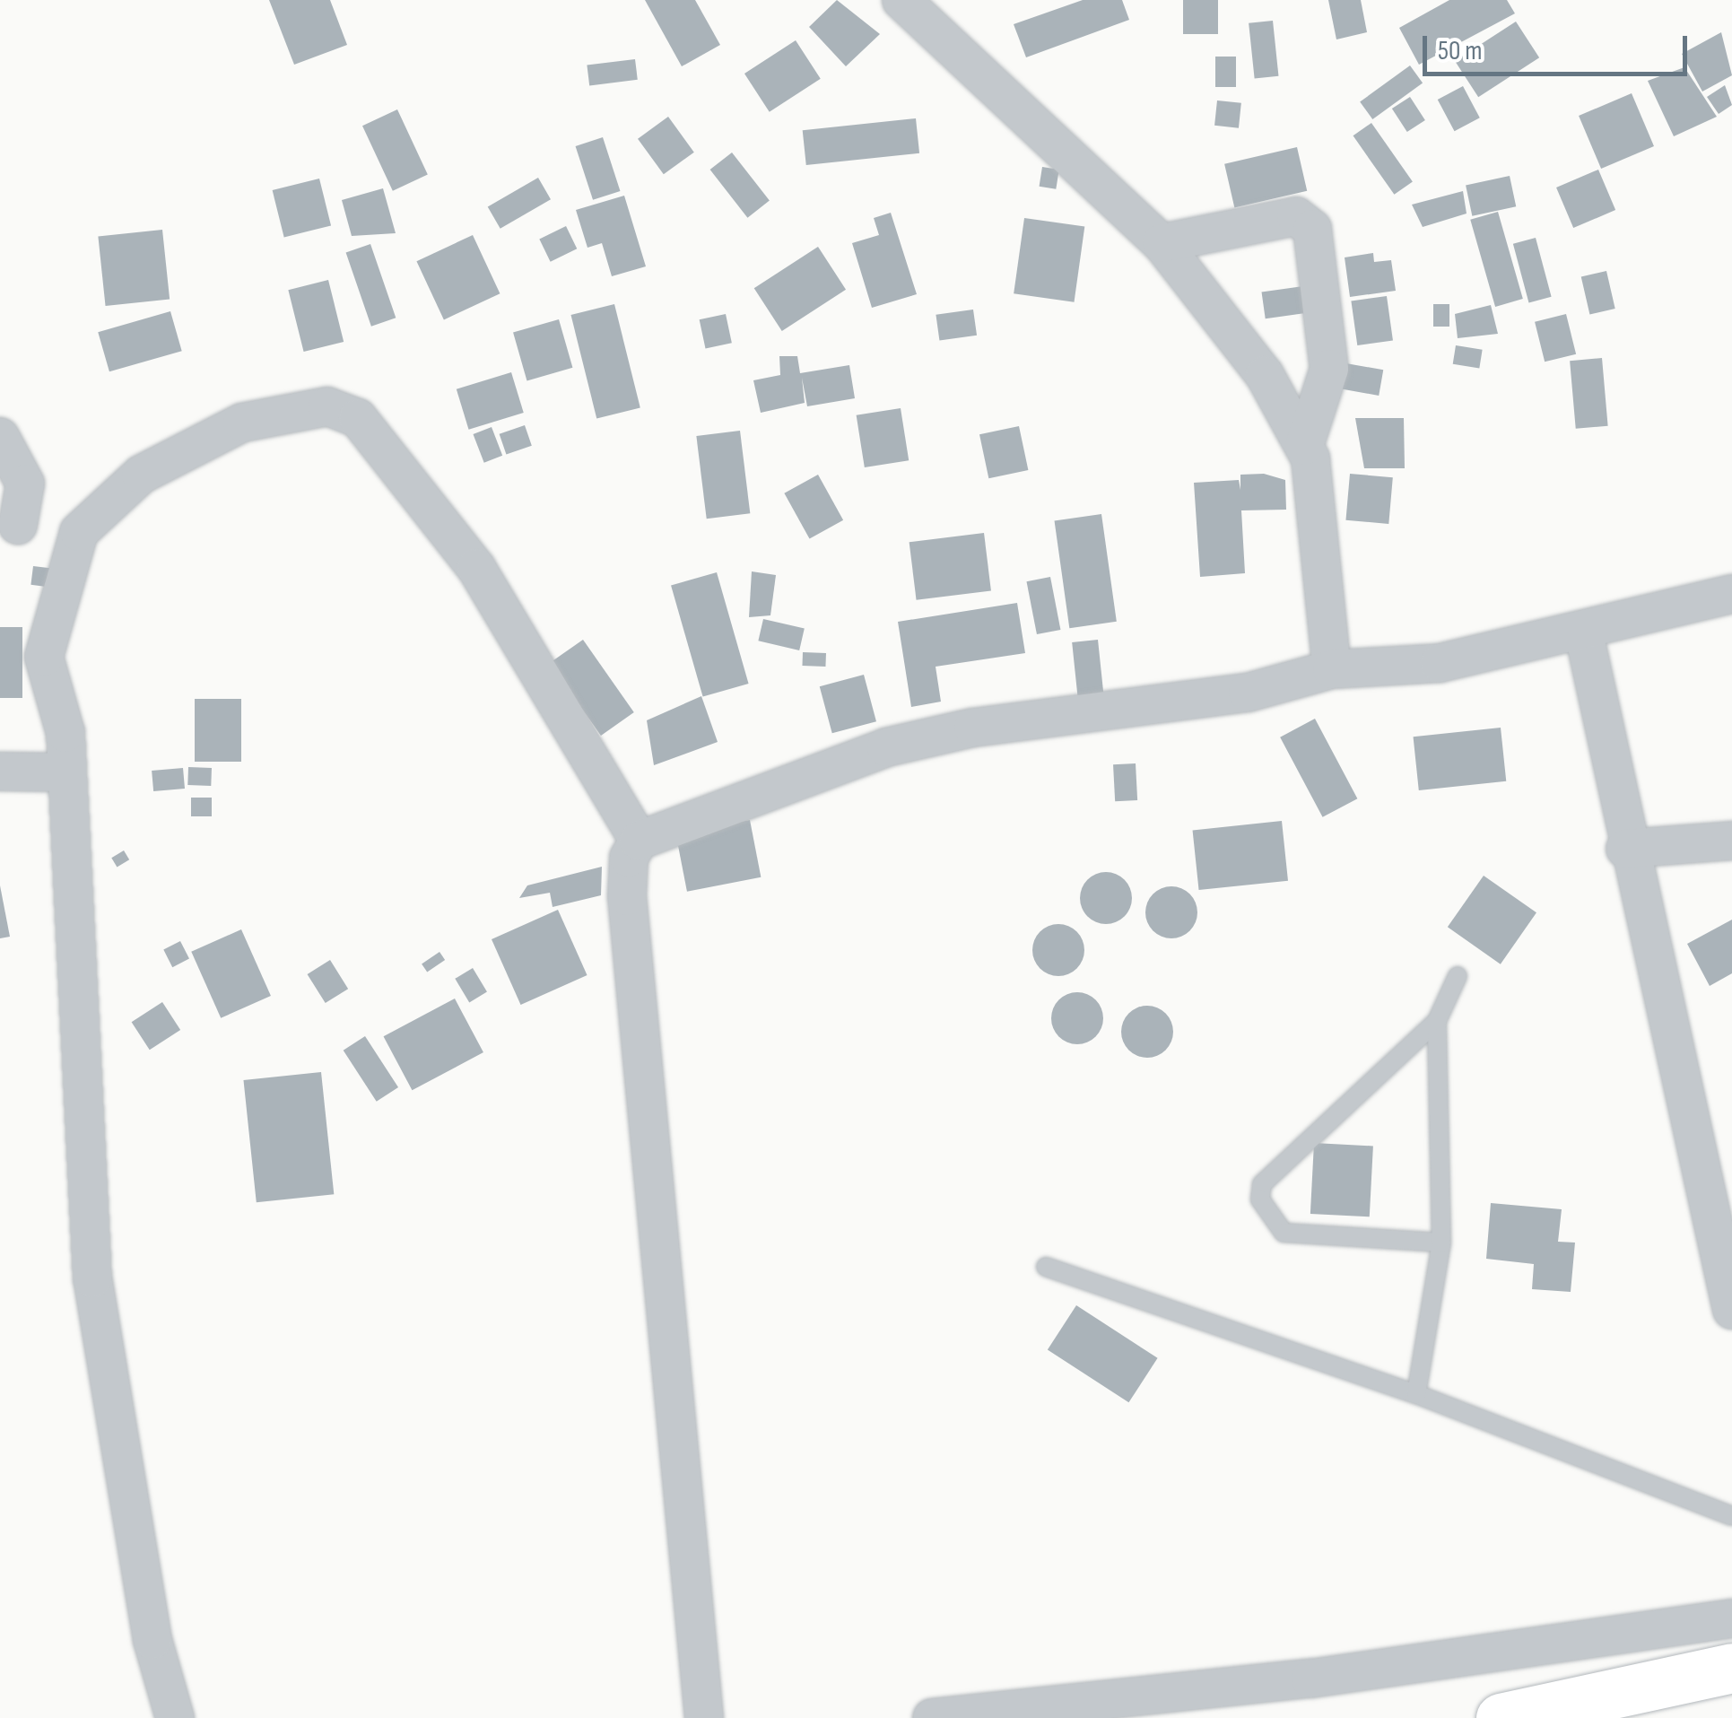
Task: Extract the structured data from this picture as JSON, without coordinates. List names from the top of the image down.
{
  "scale_bar": "50 m"
}
